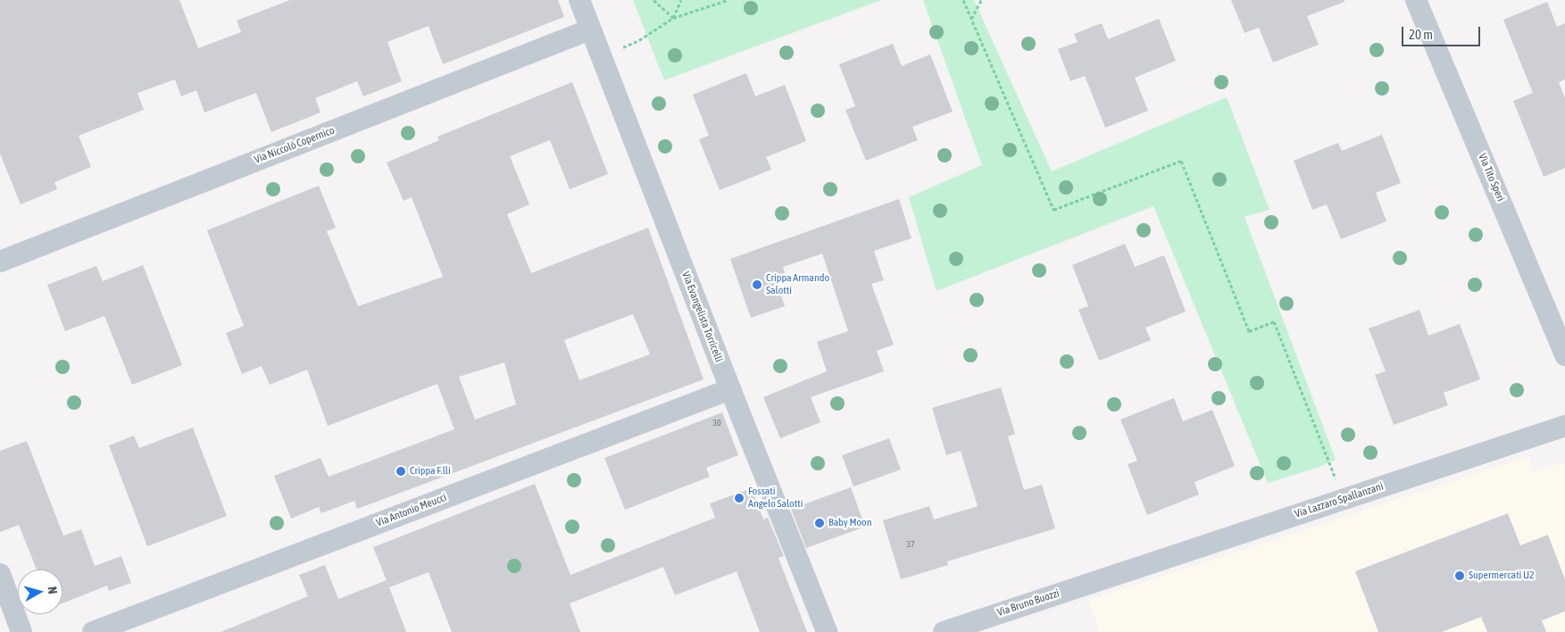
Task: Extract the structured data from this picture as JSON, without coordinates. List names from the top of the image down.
{
  "streets": {
    "street": [
      "Via Niccolò Copernico",
      "Via Tito Speri",
      "Via Evangelista Torricelli",
      "Via Lazzaro Spallanzani",
      "Via Antonio Meucci",
      "Via Bruno Buozzi"
    ]
  },
  "crossings": [
    ["Via Niccolò Copernico", "Via Evangelista Torricelli"],
    ["Via Evangelista Torricelli", "Via Antonio Meucci"],
    ["Via Lazzaro Spallanzani", "Via Bruno Buozzi"]
  ],
  "places": [
    "Crippa Armando Salotti",
    "Crippa F.lli",
    "Fossati Angelo Salotti",
    "Baby Moon",
    "Supermercati U2"
  ],
  "house_numbers": ["30", "37"],
  "scale_bar": "20 m",
  "north": "right"
}
